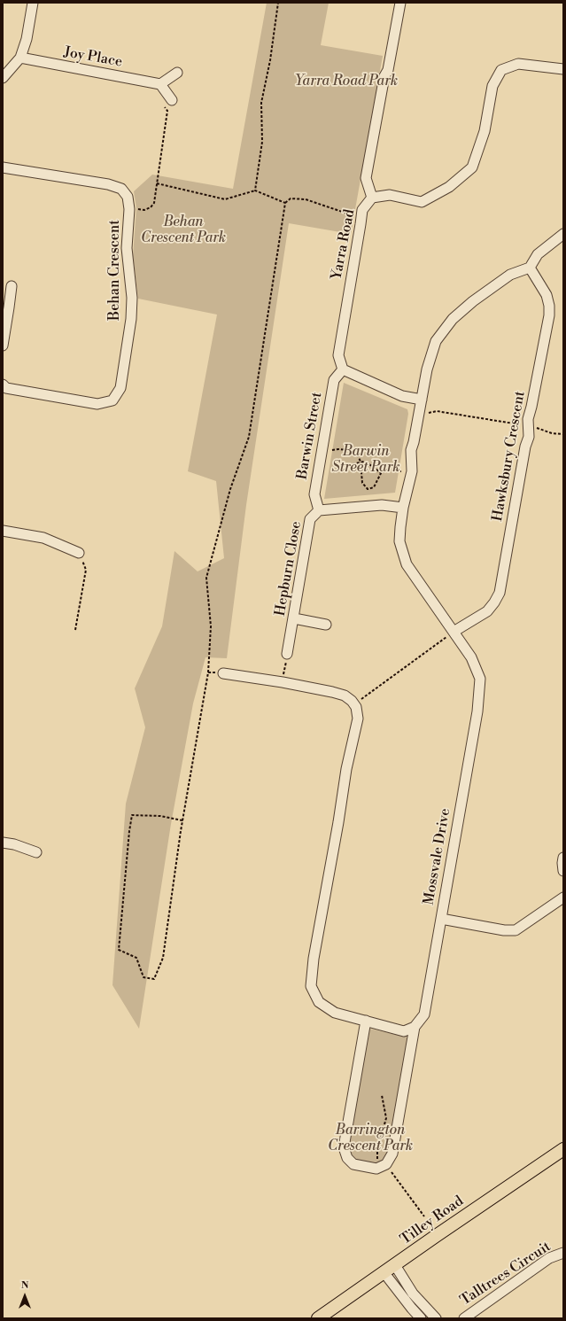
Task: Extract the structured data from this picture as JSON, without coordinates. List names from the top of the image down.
{
  "streets": {
    "main road": ["Tilley Road"],
    "street": [
      "Joy Place",
      "Yarra Road",
      "Behan Crescent",
      "Barwin Street",
      "Hawksbury Crescent",
      "Hepburn Close",
      "Mossvale Drive",
      "Talltrees Circuit"
    ]
  },
  "crossings": [
    ["Yarra Road", "Barwin Street"],
    ["Barwin Street", "Hepburn Close"],
    ["Hawksbury Crescent", "Mossvale Drive"],
    ["Hepburn Close", "Mossvale Drive"]
  ],
  "parks": [
    "Yarra Road Park",
    "Behan Crescent Park",
    "Barwin Street Park",
    "Barrington Crescent Park"
  ],
  "north": "top"
}
